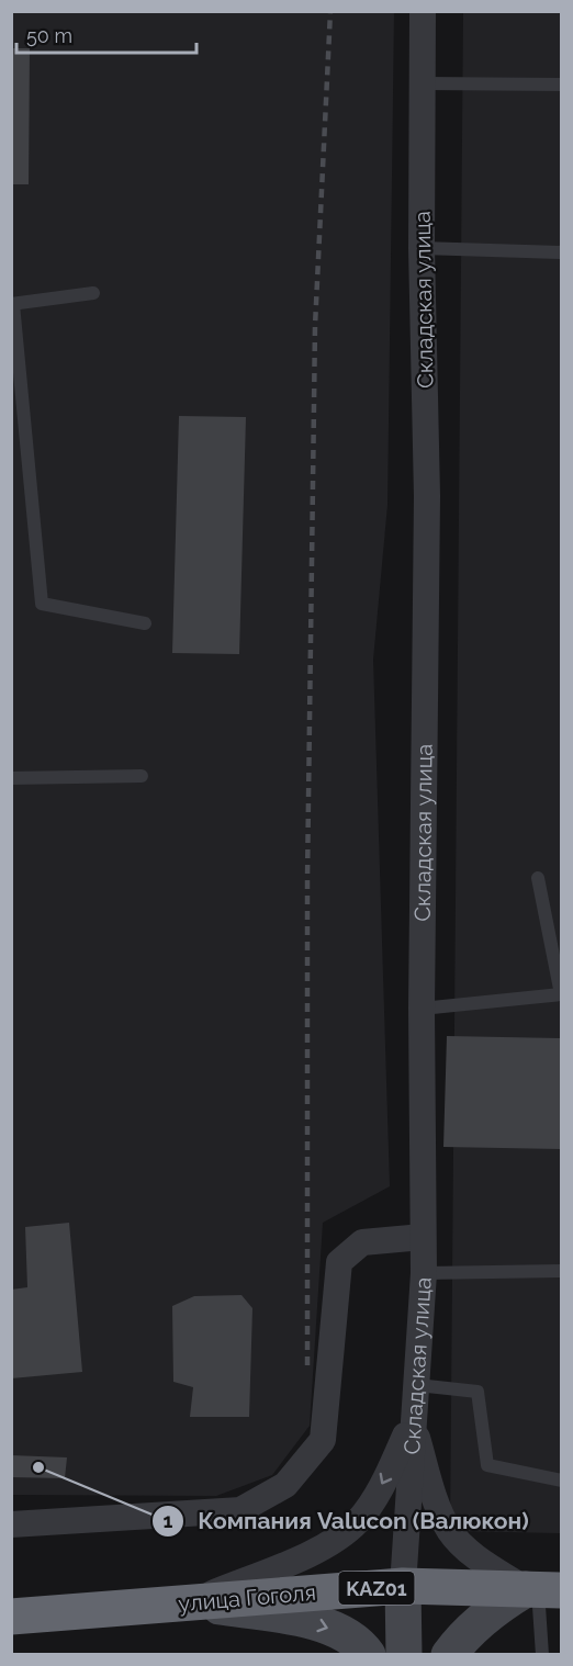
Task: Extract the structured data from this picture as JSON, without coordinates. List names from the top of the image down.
{
  "streets": {
    "highway": ["KАZ01", "улица Гоголя"],
    "main road": ["Складская улица"]
  },
  "crossings": [
    ["Складская улица", "улица Гоголя"]
  ],
  "places": ["Компания Valucon (Валюкон)"],
  "scale_bar": "50 m"
}
